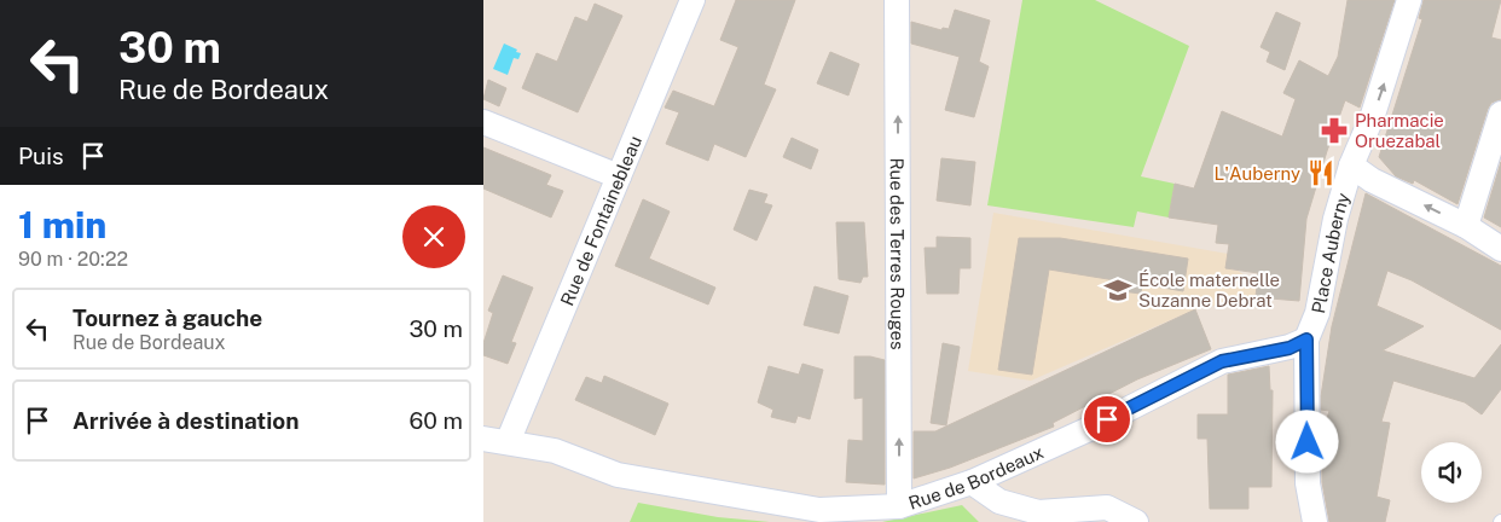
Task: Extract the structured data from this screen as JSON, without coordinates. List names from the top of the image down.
{
  "streets": {
    "street": [
      "Rue de Fontainebleau",
      "Place Auberny",
      "Rue des Terres Rouges",
      "Rue de Bordeaux"
    ]
  },
  "crossings": [
    ["Rue de Fontainebleau", "Rue de Bordeaux"],
    ["Place Auberny", "Rue de Bordeaux"],
    ["Rue des Terres Rouges", "Rue de Bordeaux"]
  ],
  "one_way": ["Rue des Terres Rouges"],
  "places": {
    "pharmacy": ["Pharmacie Oruezabal"],
    "restaurant": ["L'Auberny"],
    "school or university": ["École maternelle Suzanne Debrat"]
  },
  "page": {
    "turn": ["30 m", "Rue de Bordeaux"],
    "then": "Puis",
    "heading": ["1 min", "90 m · 20:22"],
    "list": [
      {
        "name": "Tournez à gauche",
        "note": "Rue de Bordeaux",
        "value": "30 m"
      },
      {
        "name": "Arrivée à destination",
        "value": "60 m"
      }
    ]
  }
}
